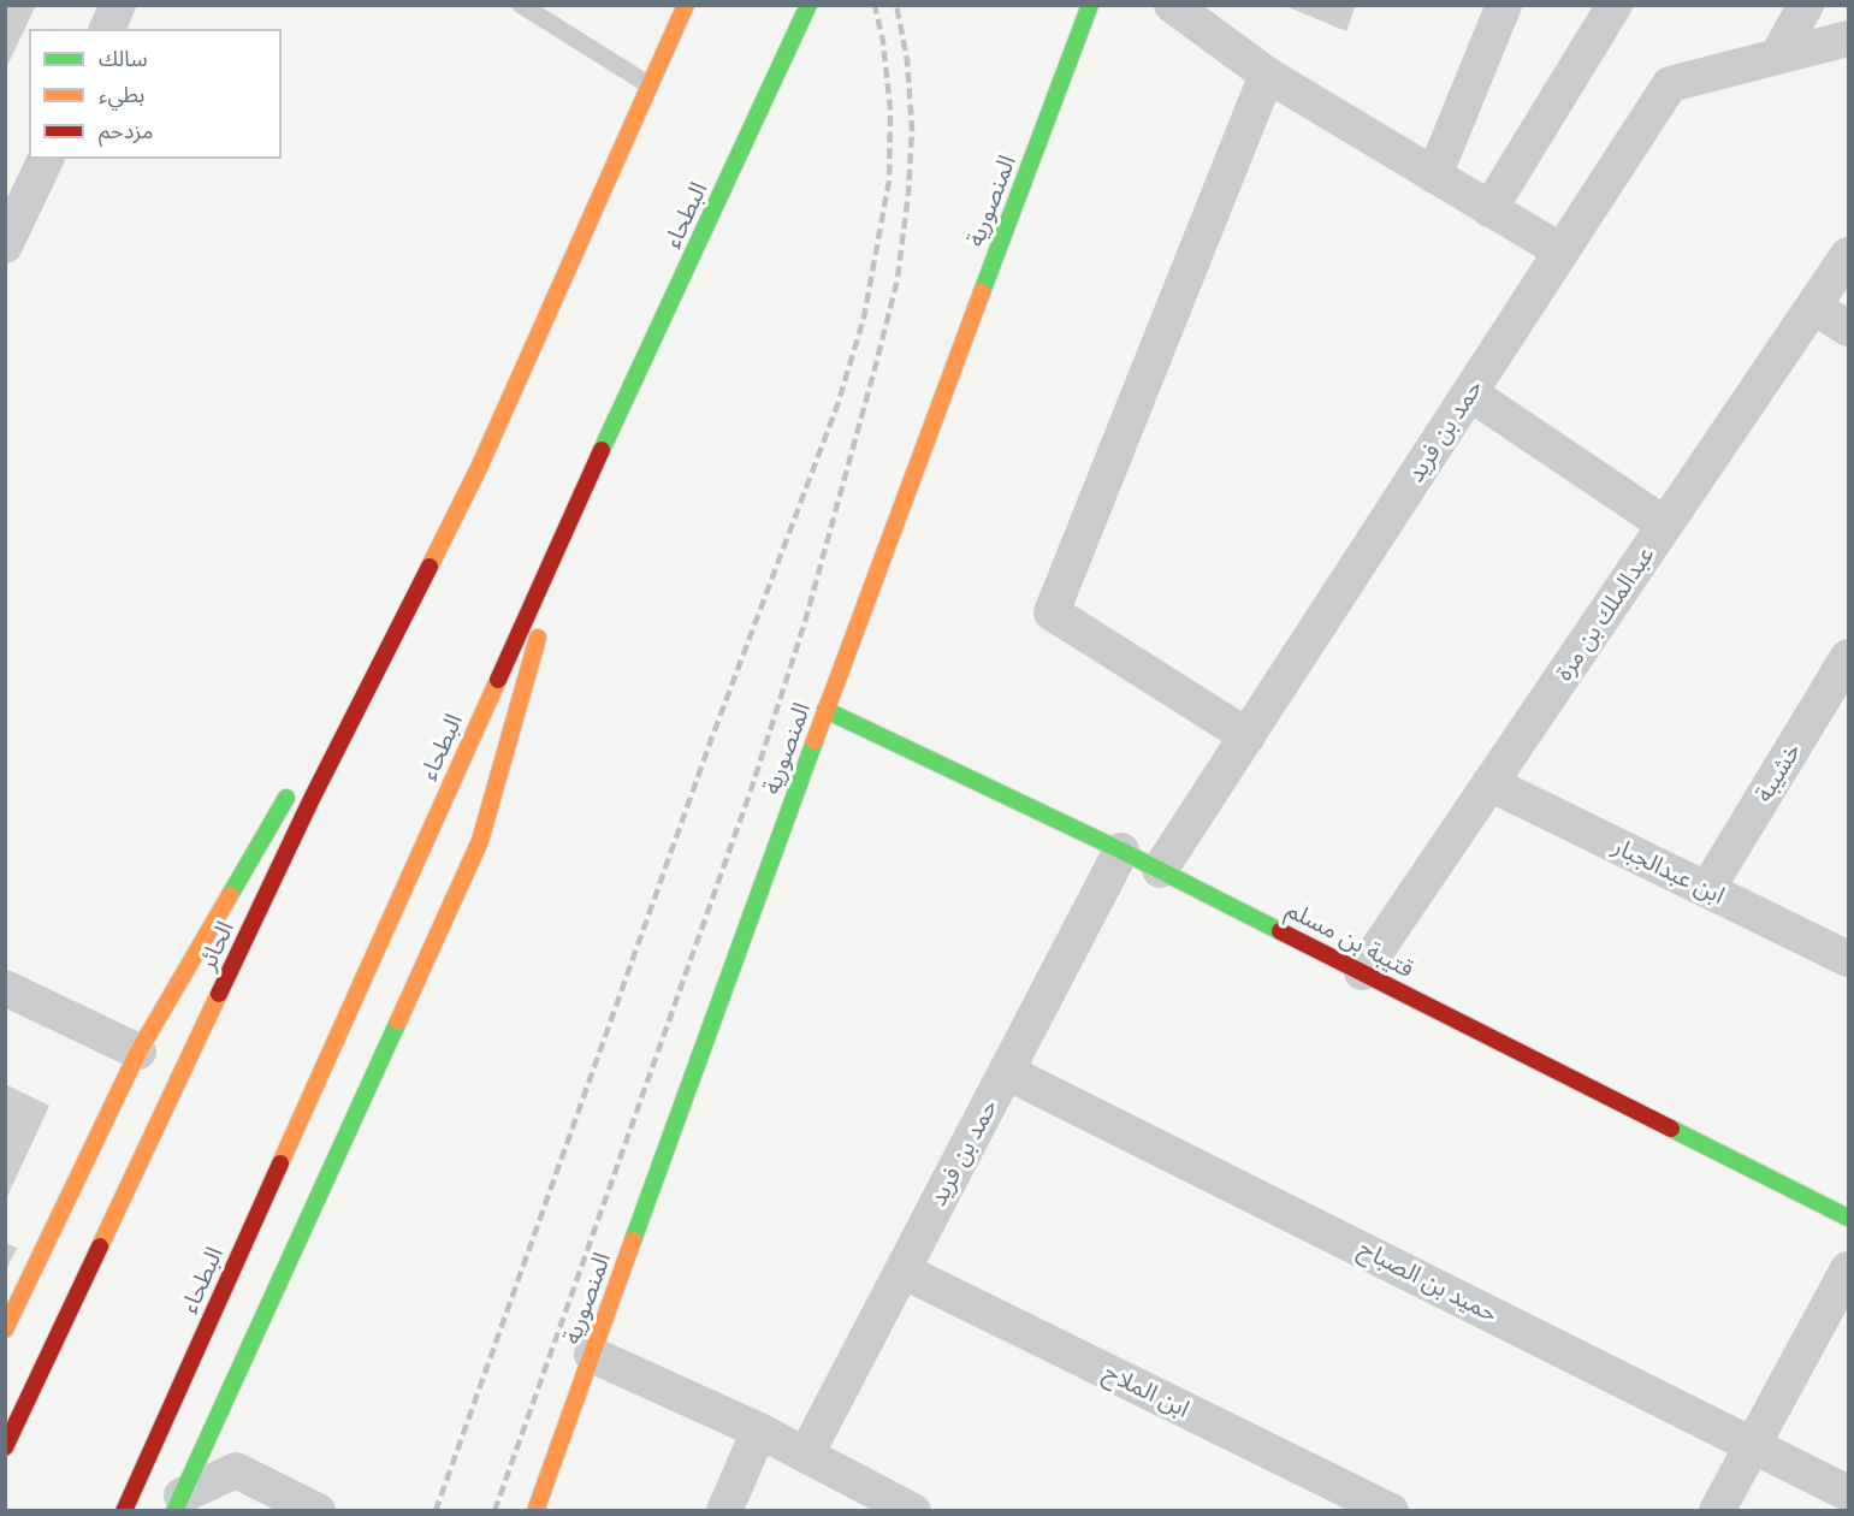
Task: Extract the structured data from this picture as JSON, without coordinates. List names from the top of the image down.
{
  "streets": {
    "main road": [
      "المنصورية",
      "البطحاء",
      "قتيبة بن مسلم",
      "الحائر"
    ],
    "street": [
      "حمد بن فريد",
      "عبدالملك بن مرة",
      "خشيبة",
      "ابن عبدالجبار",
      "حميد بن الصباح",
      "ابن الملاح"
    ]
  },
  "crossings": [
    ["المنصورية", "قتيبة بن مسلم"],
    ["حمد بن فريد", "قتيبة بن مسلم"],
    ["حمد بن فريد", "حميد بن الصباح"],
    ["حمد بن فريد", "ابن الملاح"],
    ["عبدالملك بن مرة", "ابن عبدالجبار"],
    ["عبدالملك بن مرة", "قتيبة بن مسلم"],
    ["خشيبة", "ابن عبدالجبار"]
  ],
  "legend": ["سالك", "بطيء", "مزدحم"]
}
